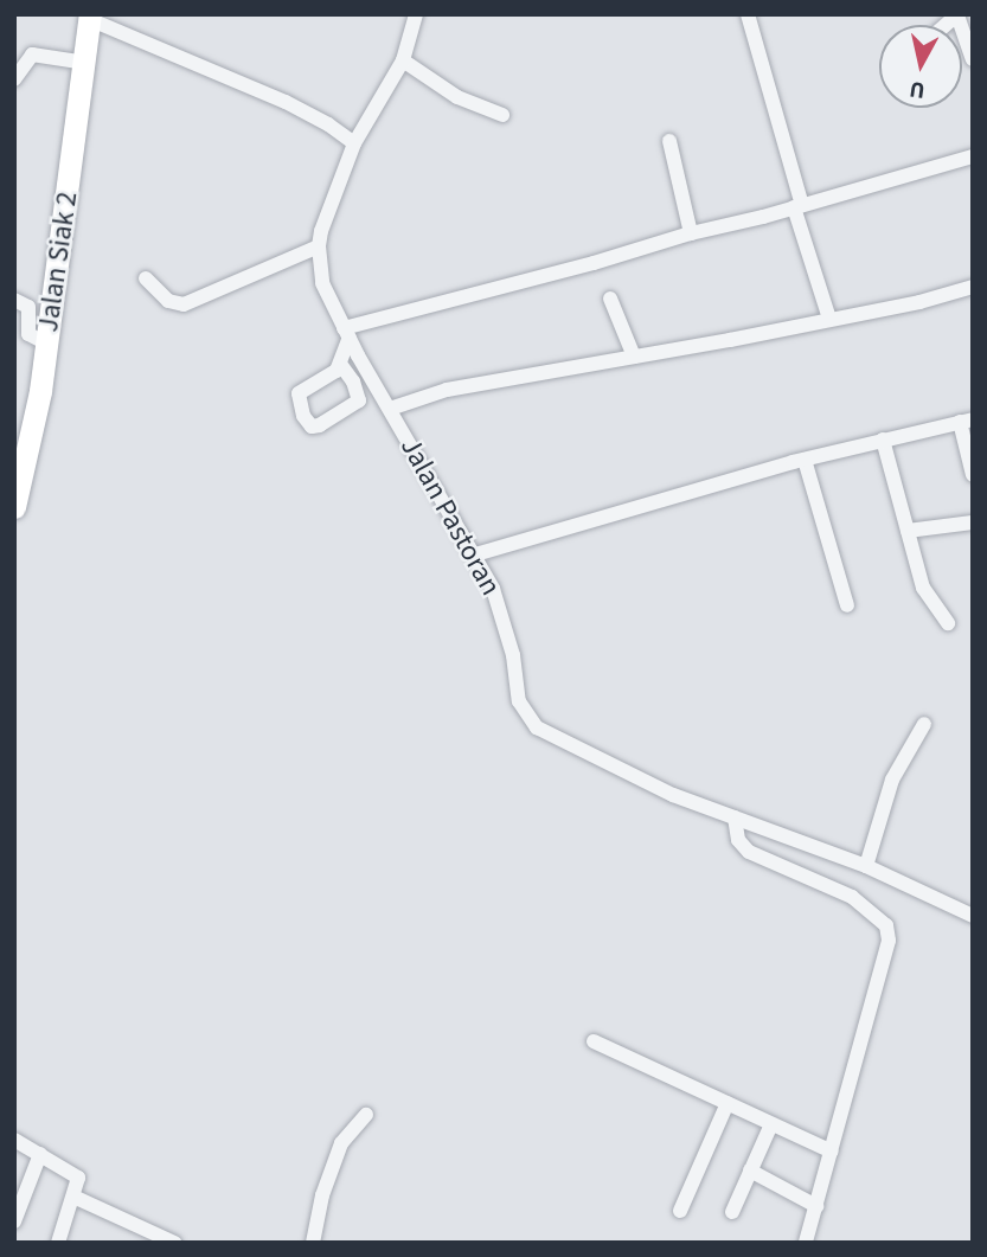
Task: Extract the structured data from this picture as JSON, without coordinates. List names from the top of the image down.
{
  "streets": {
    "highway": ["Jalan Siak 2"],
    "street": ["Jalan Pastoran"]
  },
  "north": "bottom"
}
